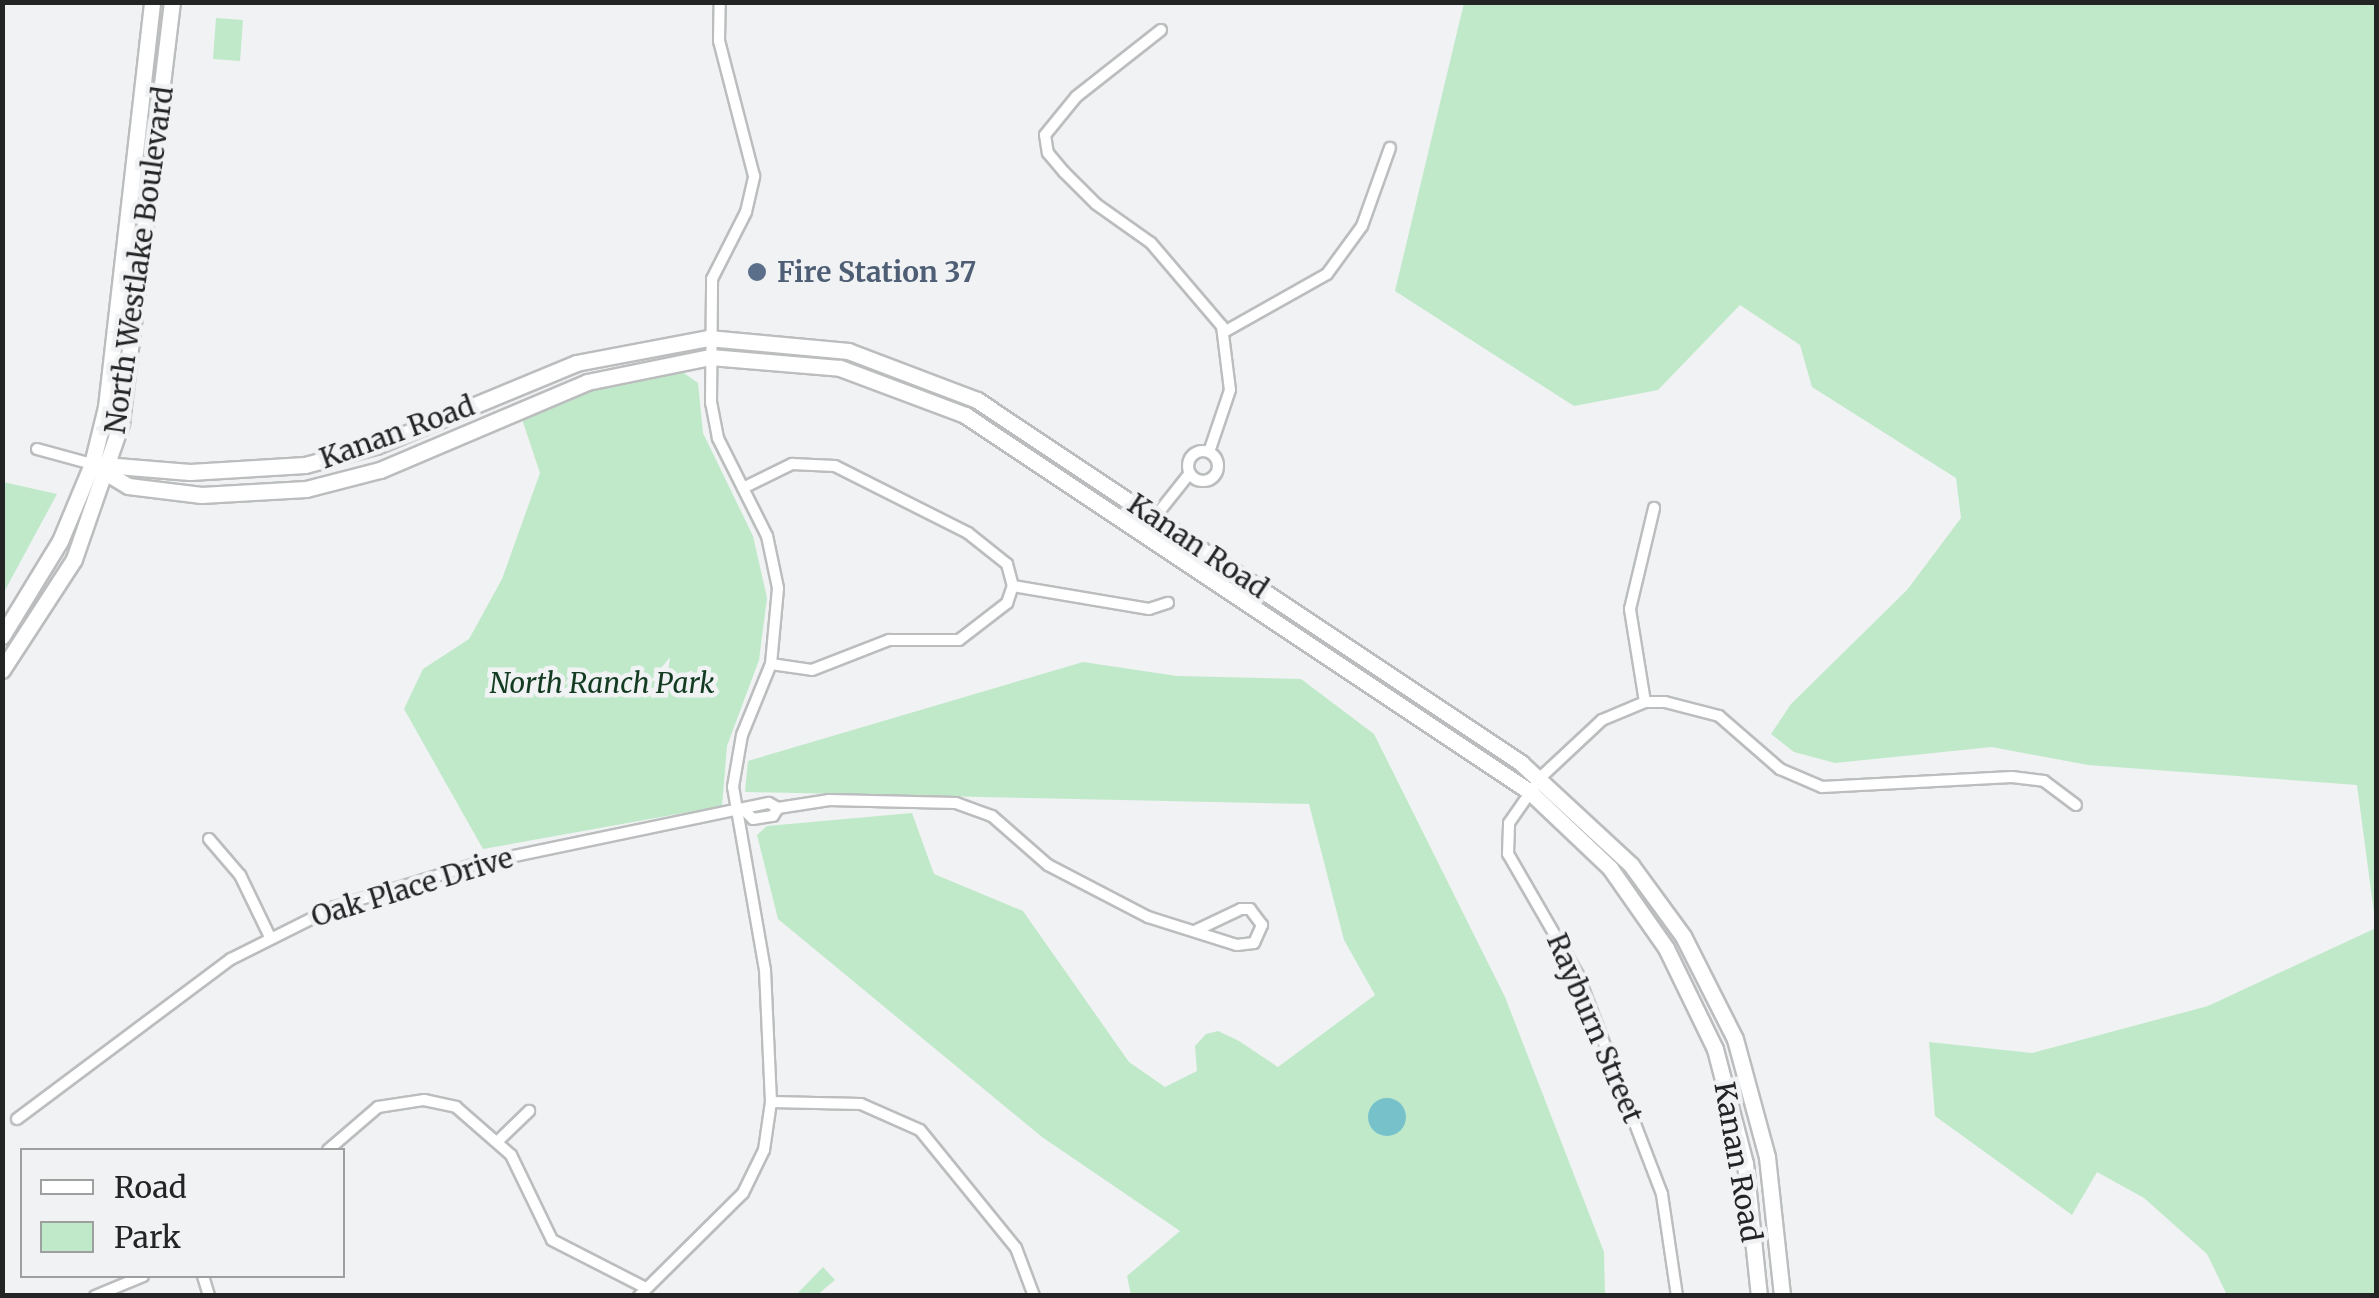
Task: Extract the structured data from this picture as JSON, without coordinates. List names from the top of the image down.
{
  "streets": {
    "main road": ["North Westlake Boulevard", "Kanan Road"],
    "street": ["Oak Place Drive", "Rayburn Street"]
  },
  "crossings": [
    ["North Westlake Boulevard", "Kanan Road"],
    ["Kanan Road", "Rayburn Street"]
  ],
  "parks": ["North Ranch Park"],
  "places": ["Fire Station 37"],
  "legend": ["Road", "Park"]
}
